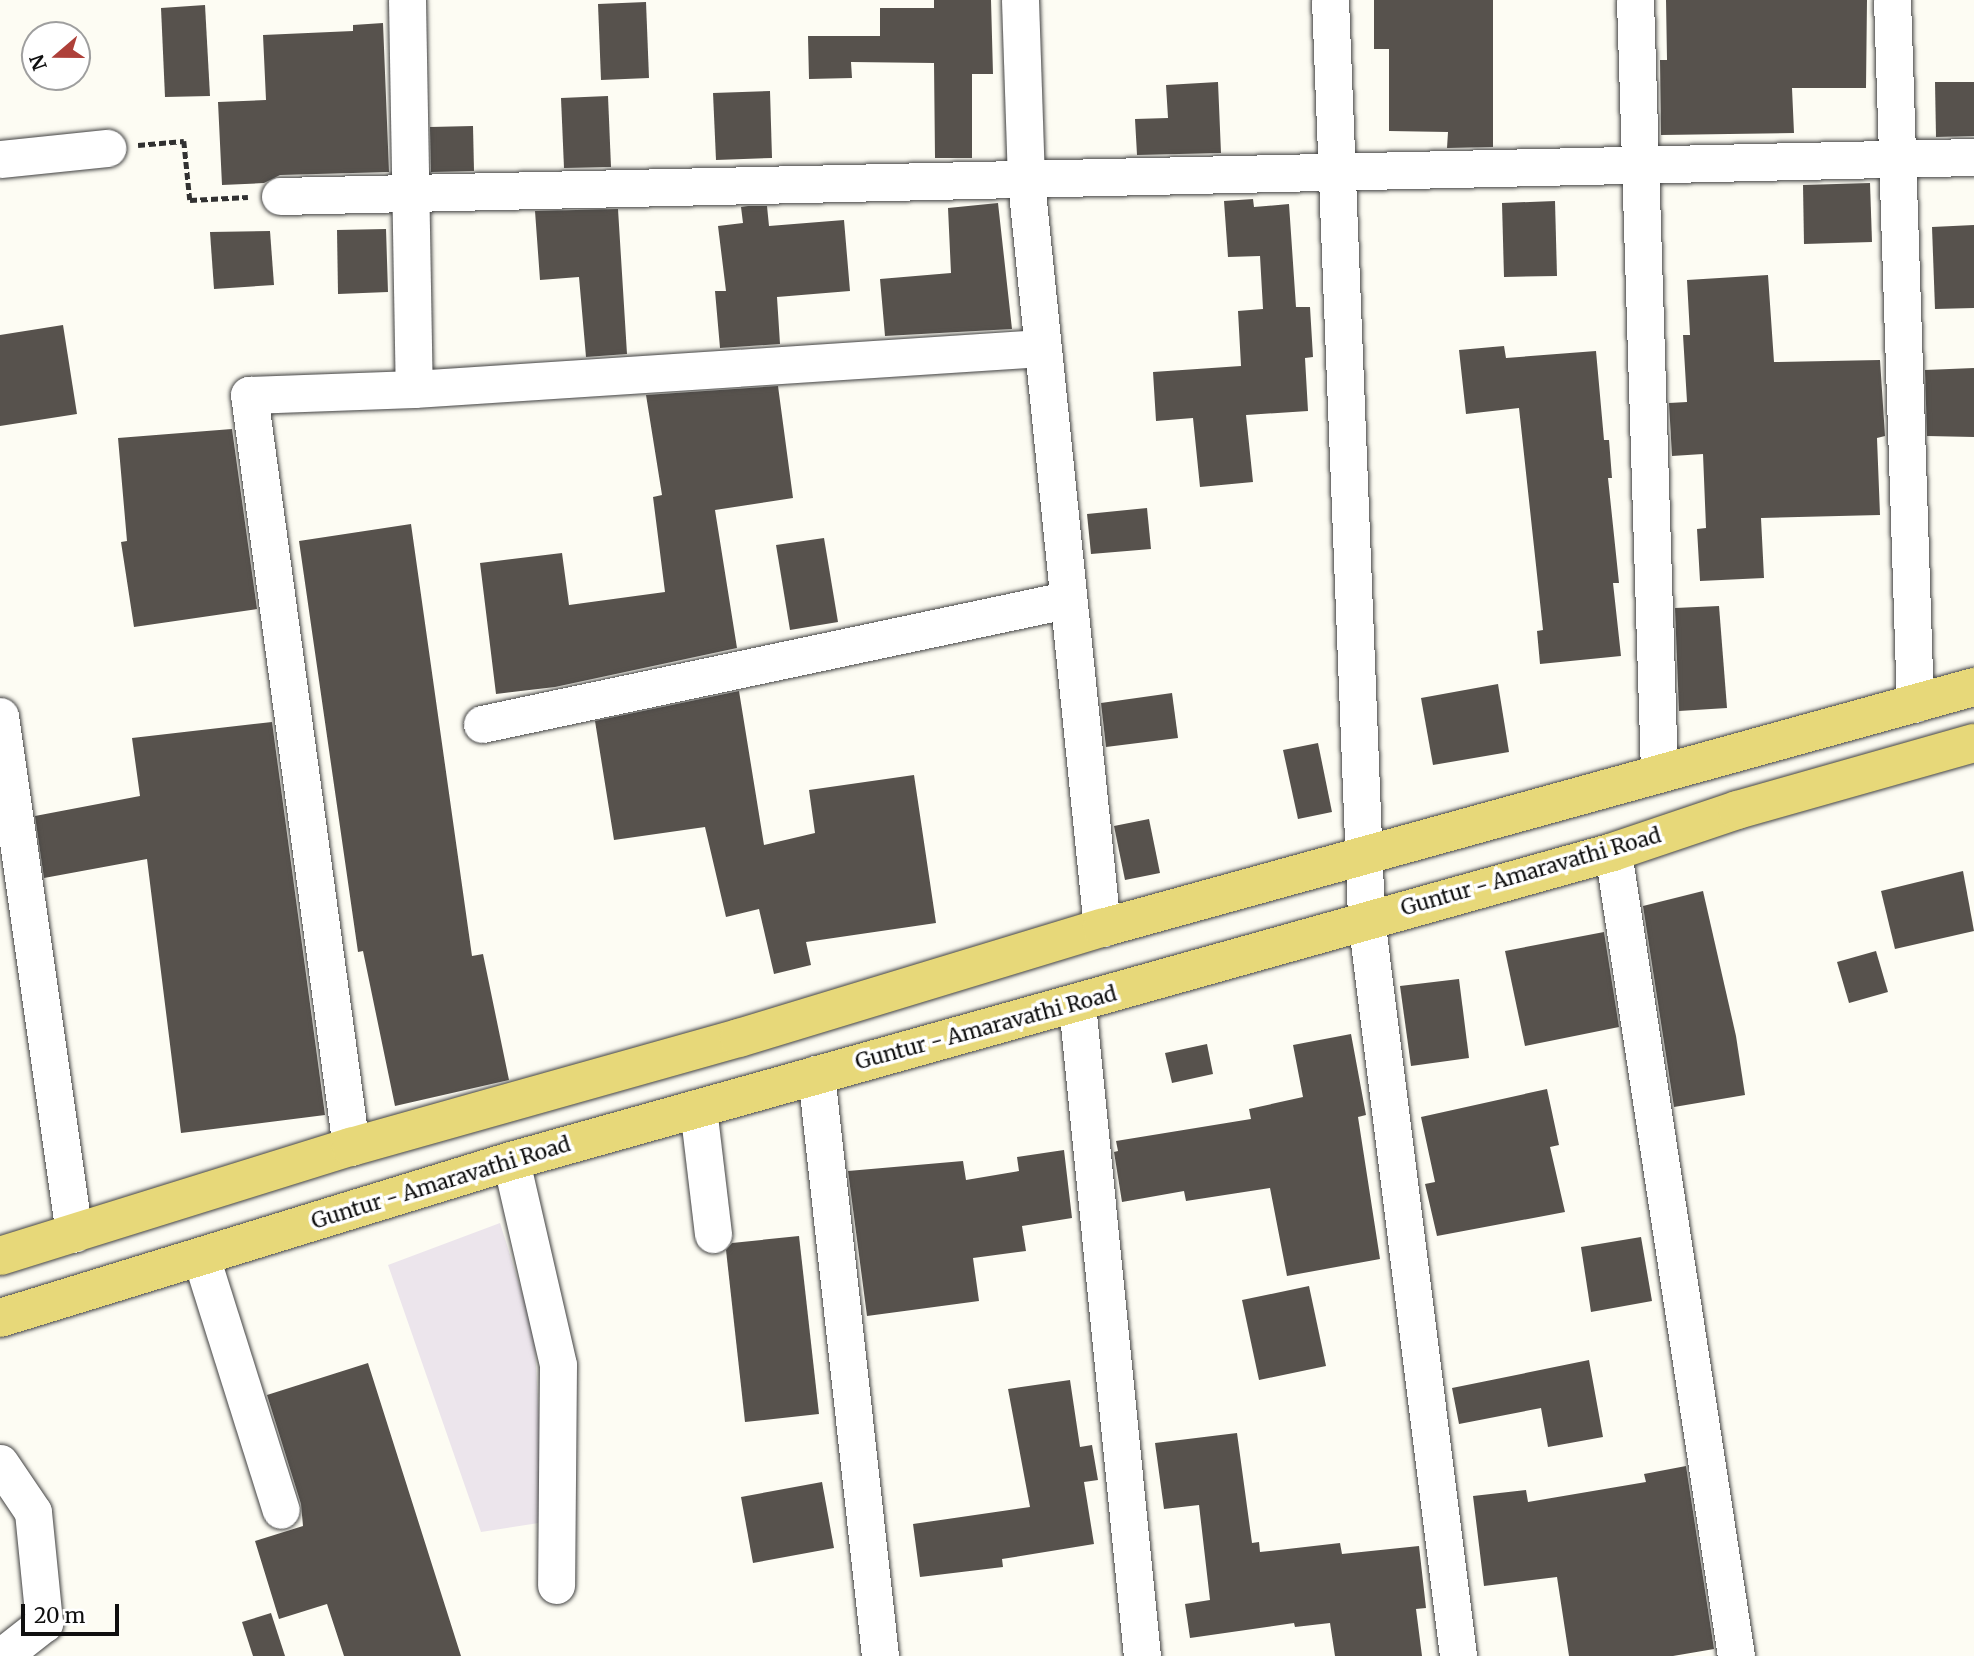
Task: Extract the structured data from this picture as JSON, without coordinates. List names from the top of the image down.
{
  "streets": {
    "main road": ["Guntur - Amaravathi Road"]
  },
  "scale_bar": "20 m",
  "north": "left"
}
